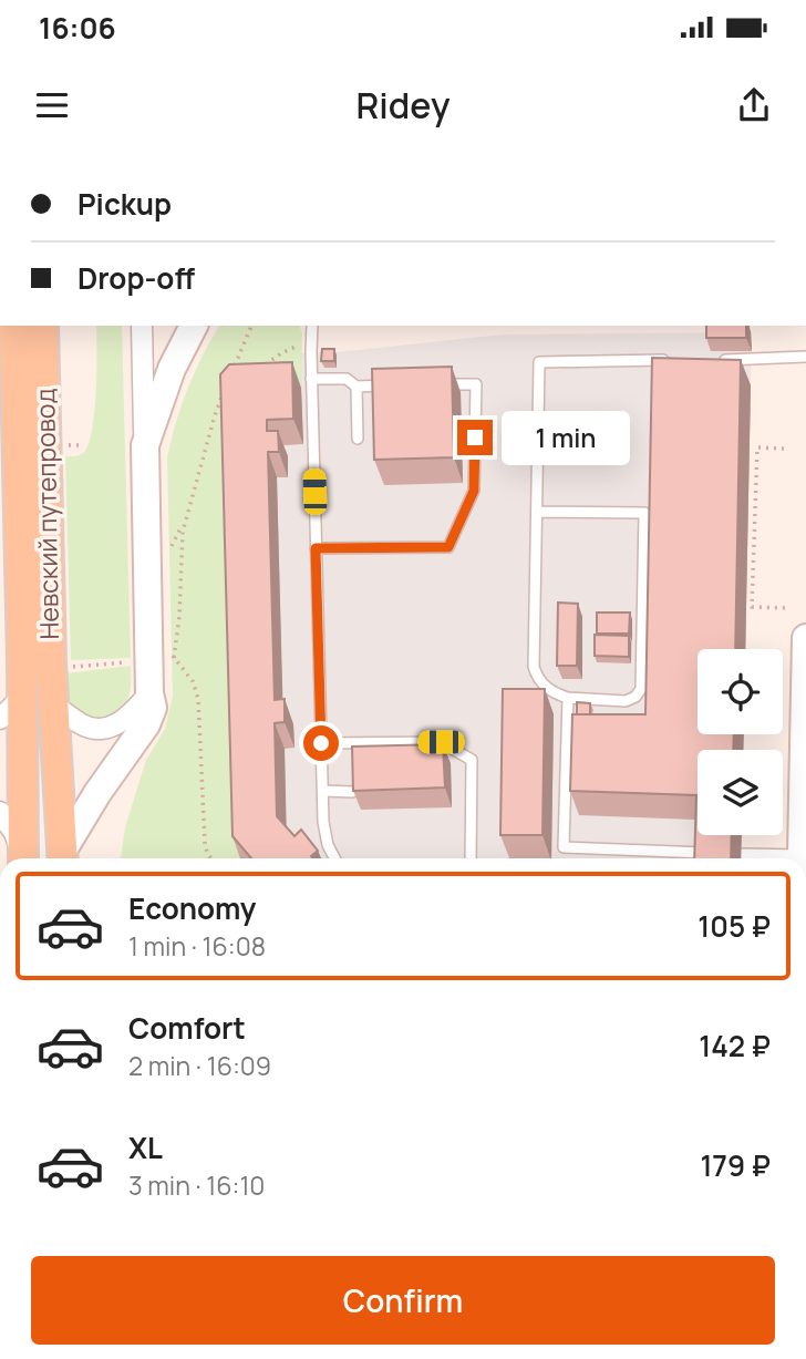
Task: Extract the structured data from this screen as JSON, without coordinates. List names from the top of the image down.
{
  "streets": {
    "main road": ["Невский путепровод"]
  },
  "page": {
    "status": "16:06",
    "header": "Ridey",
    "banner": ["Pickup", "Drop-off"],
    "bubble": "1 min",
    "list": [
      {
        "name": "Economy",
        "note": "1 min · 16:08",
        "value": "105 ₽"
      },
      {
        "name": "Comfort",
        "note": "2 min · 16:09",
        "value": "142 ₽"
      },
      {
        "name": "XL",
        "note": "3 min · 16:10",
        "value": "179 ₽"
      }
    ],
    "buttons": "Confirm"
  }
}
